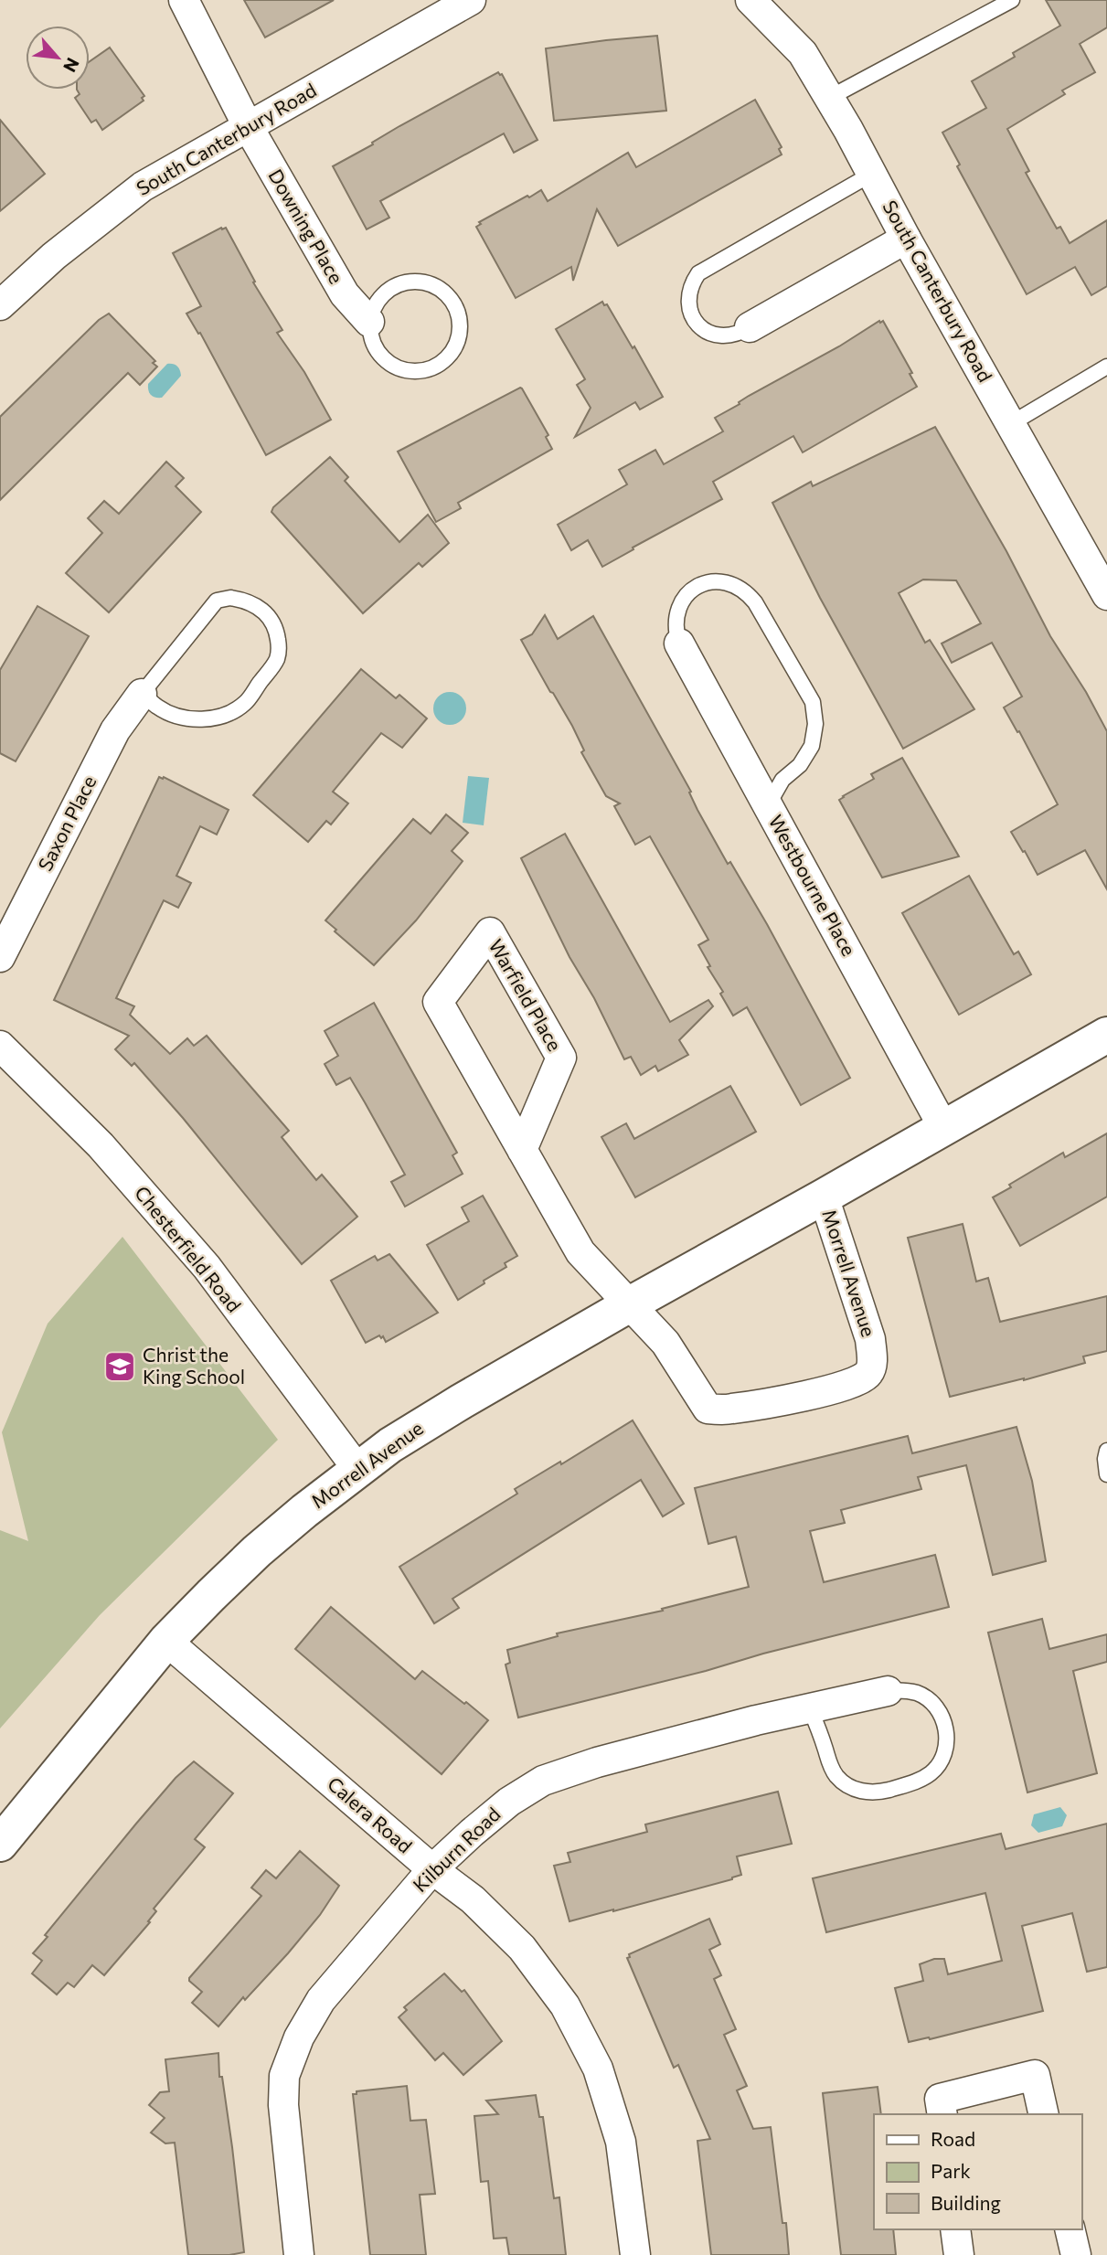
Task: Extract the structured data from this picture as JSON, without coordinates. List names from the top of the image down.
{
  "streets": {
    "street": [
      "South Canterbury Road",
      "Downing Place",
      "Saxon Place",
      "Westbourne Place",
      "Warfield Place",
      "Chesterfield Road",
      "Morrell Avenue",
      "Calera Road",
      "Kilburn Road"
    ]
  },
  "crossings": [
    ["South Canterbury Road", "Downing Place"],
    ["Westbourne Place", "Morrell Avenue"],
    ["Warfield Place", "Morrell Avenue"],
    ["Chesterfield Road", "Morrell Avenue"],
    ["Morrell Avenue", "Calera Road"],
    ["Calera Road", "Kilburn Road"]
  ],
  "places": {
    "school or university": ["Christ the King School"]
  },
  "legend": ["Road", "Park", "Building"],
  "north": "bottom right"
}
